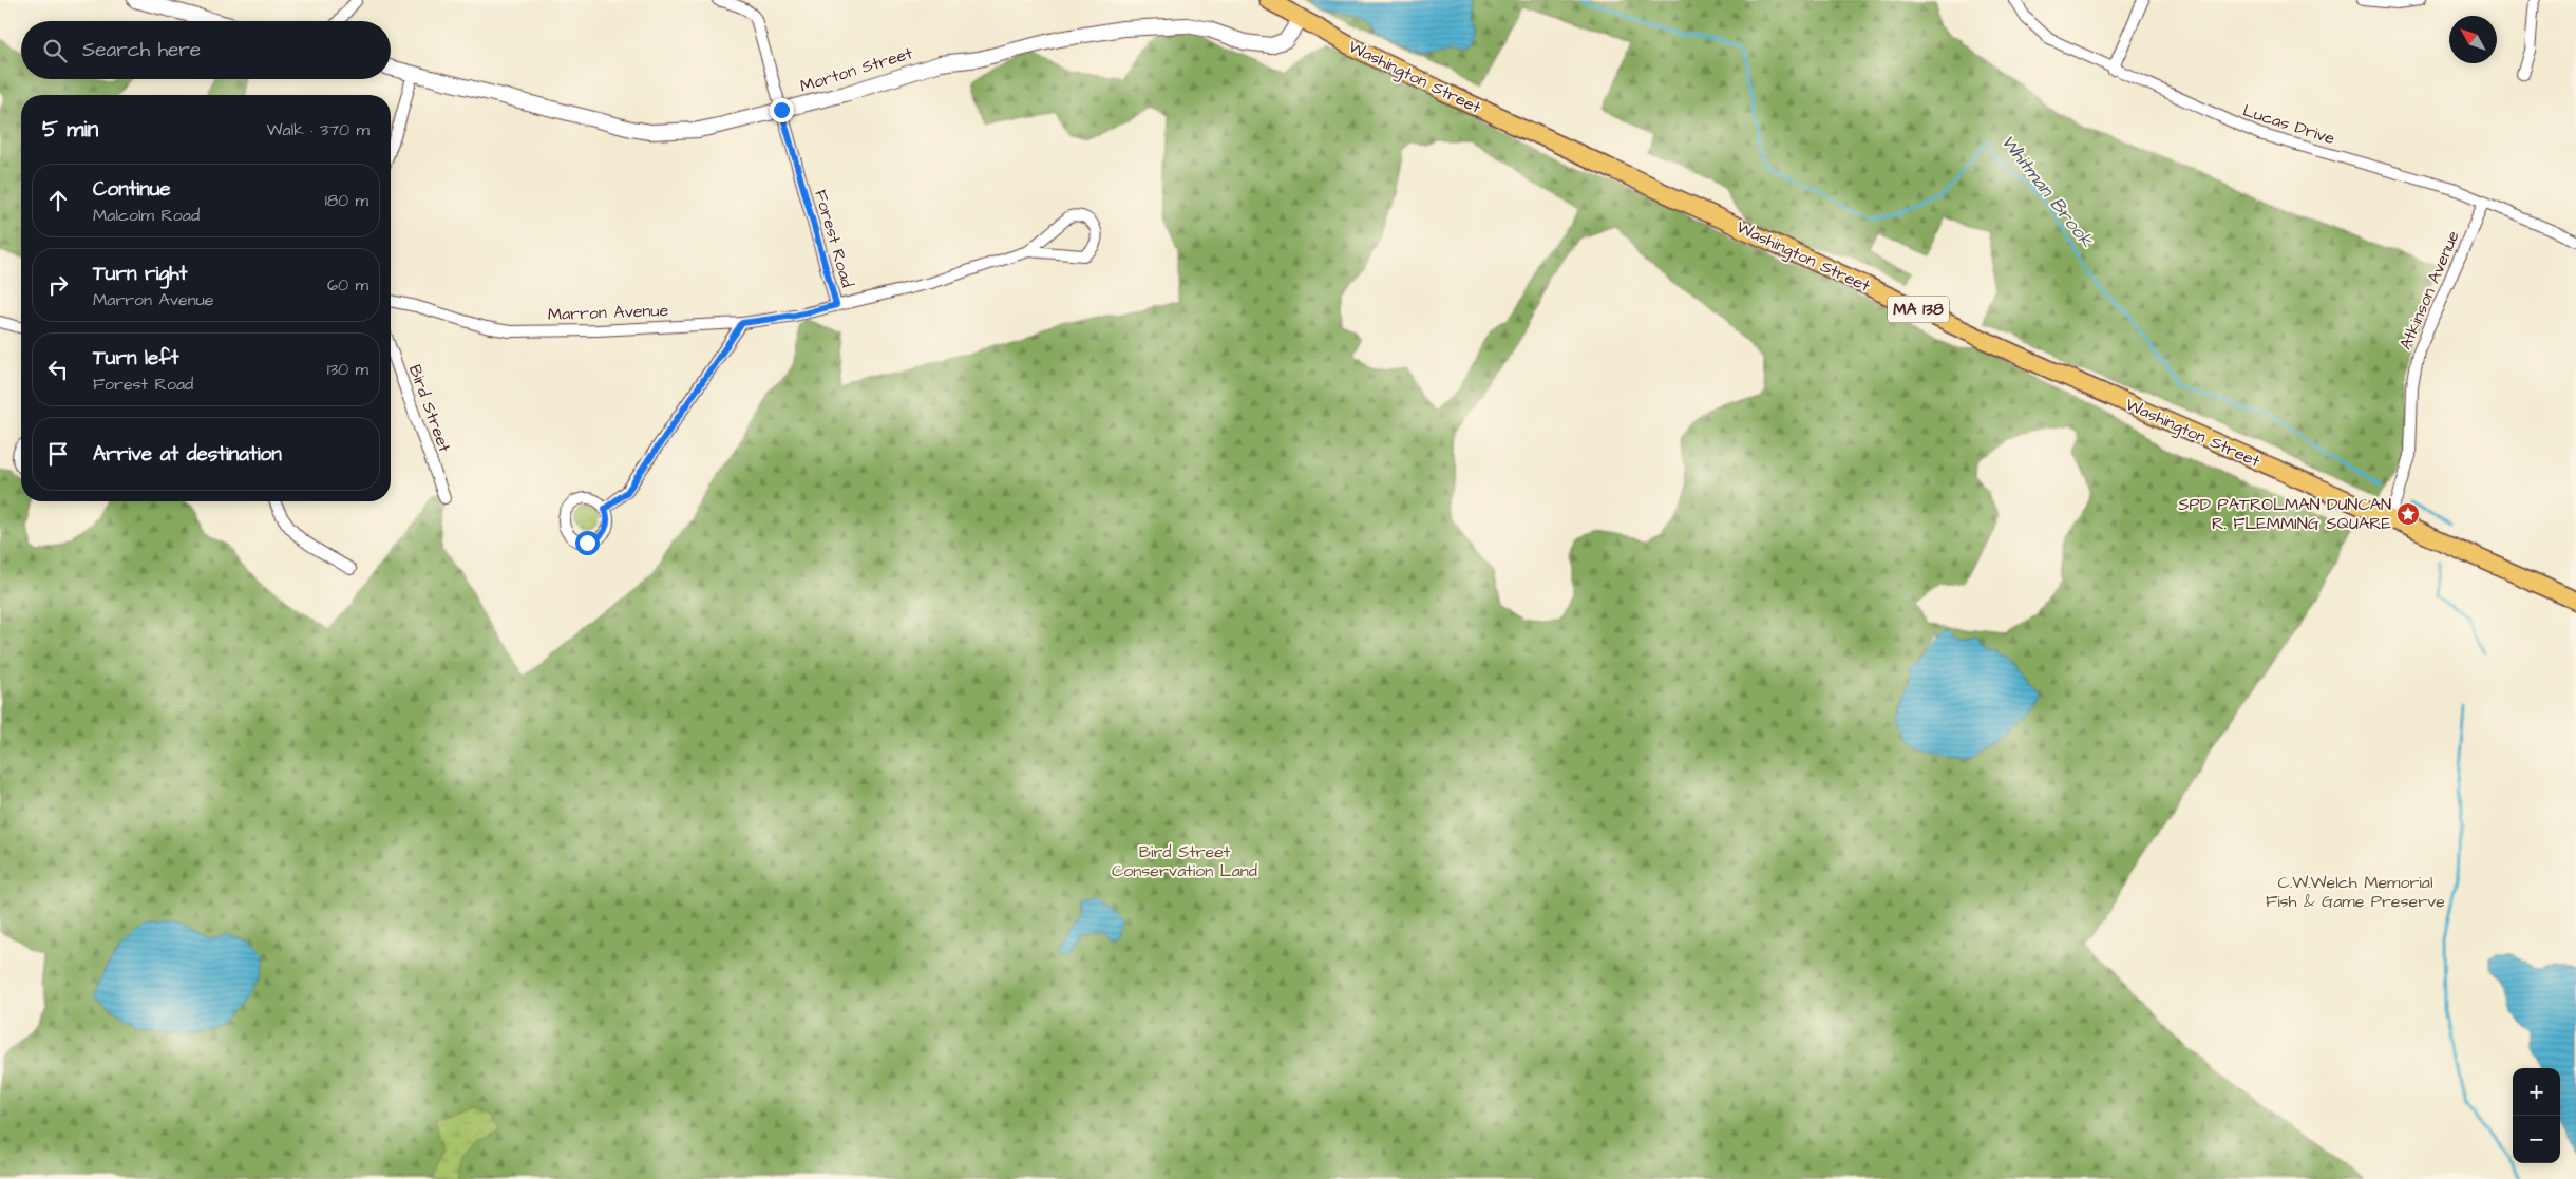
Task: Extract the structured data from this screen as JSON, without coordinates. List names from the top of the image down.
{
  "streets": {
    "main road": ["Washington Street", "MA 138"],
    "street": [
      "Morton Street",
      "Lucas Drive",
      "Forest Road",
      "Atkinson Avenue",
      "Marron Avenue",
      "Bird Street"
    ]
  },
  "crossings": [
    ["Morton Street", "Washington Street"],
    ["Morton Street", "Forest Road"],
    ["Washington Street", "Atkinson Avenue"],
    ["Lucas Drive", "Atkinson Avenue"],
    ["Forest Road", "Marron Avenue"]
  ],
  "water": ["Whitman Brook"],
  "parks": ["Bird Street Conservation Land", "C.W.Welch Memorial Fish & Game Preserve"],
  "places": {
    "place": ["SPD PATROLMAN DUNCAN R. FLEMMING SQUARE"]
  },
  "north": "top left",
  "page": {
    "search": "Search here",
    "heading": ["5 min", "Walk · 370 m"],
    "list": [
      ["Continue", "Malcolm Road", "180 m"],
      ["Turn right", "Marron Avenue", "60 m"],
      ["Turn left", "Forest Road", "130 m"],
      "Arrive at destination"
    ],
    "map_buttons": ["+", "−"]
  }
}
